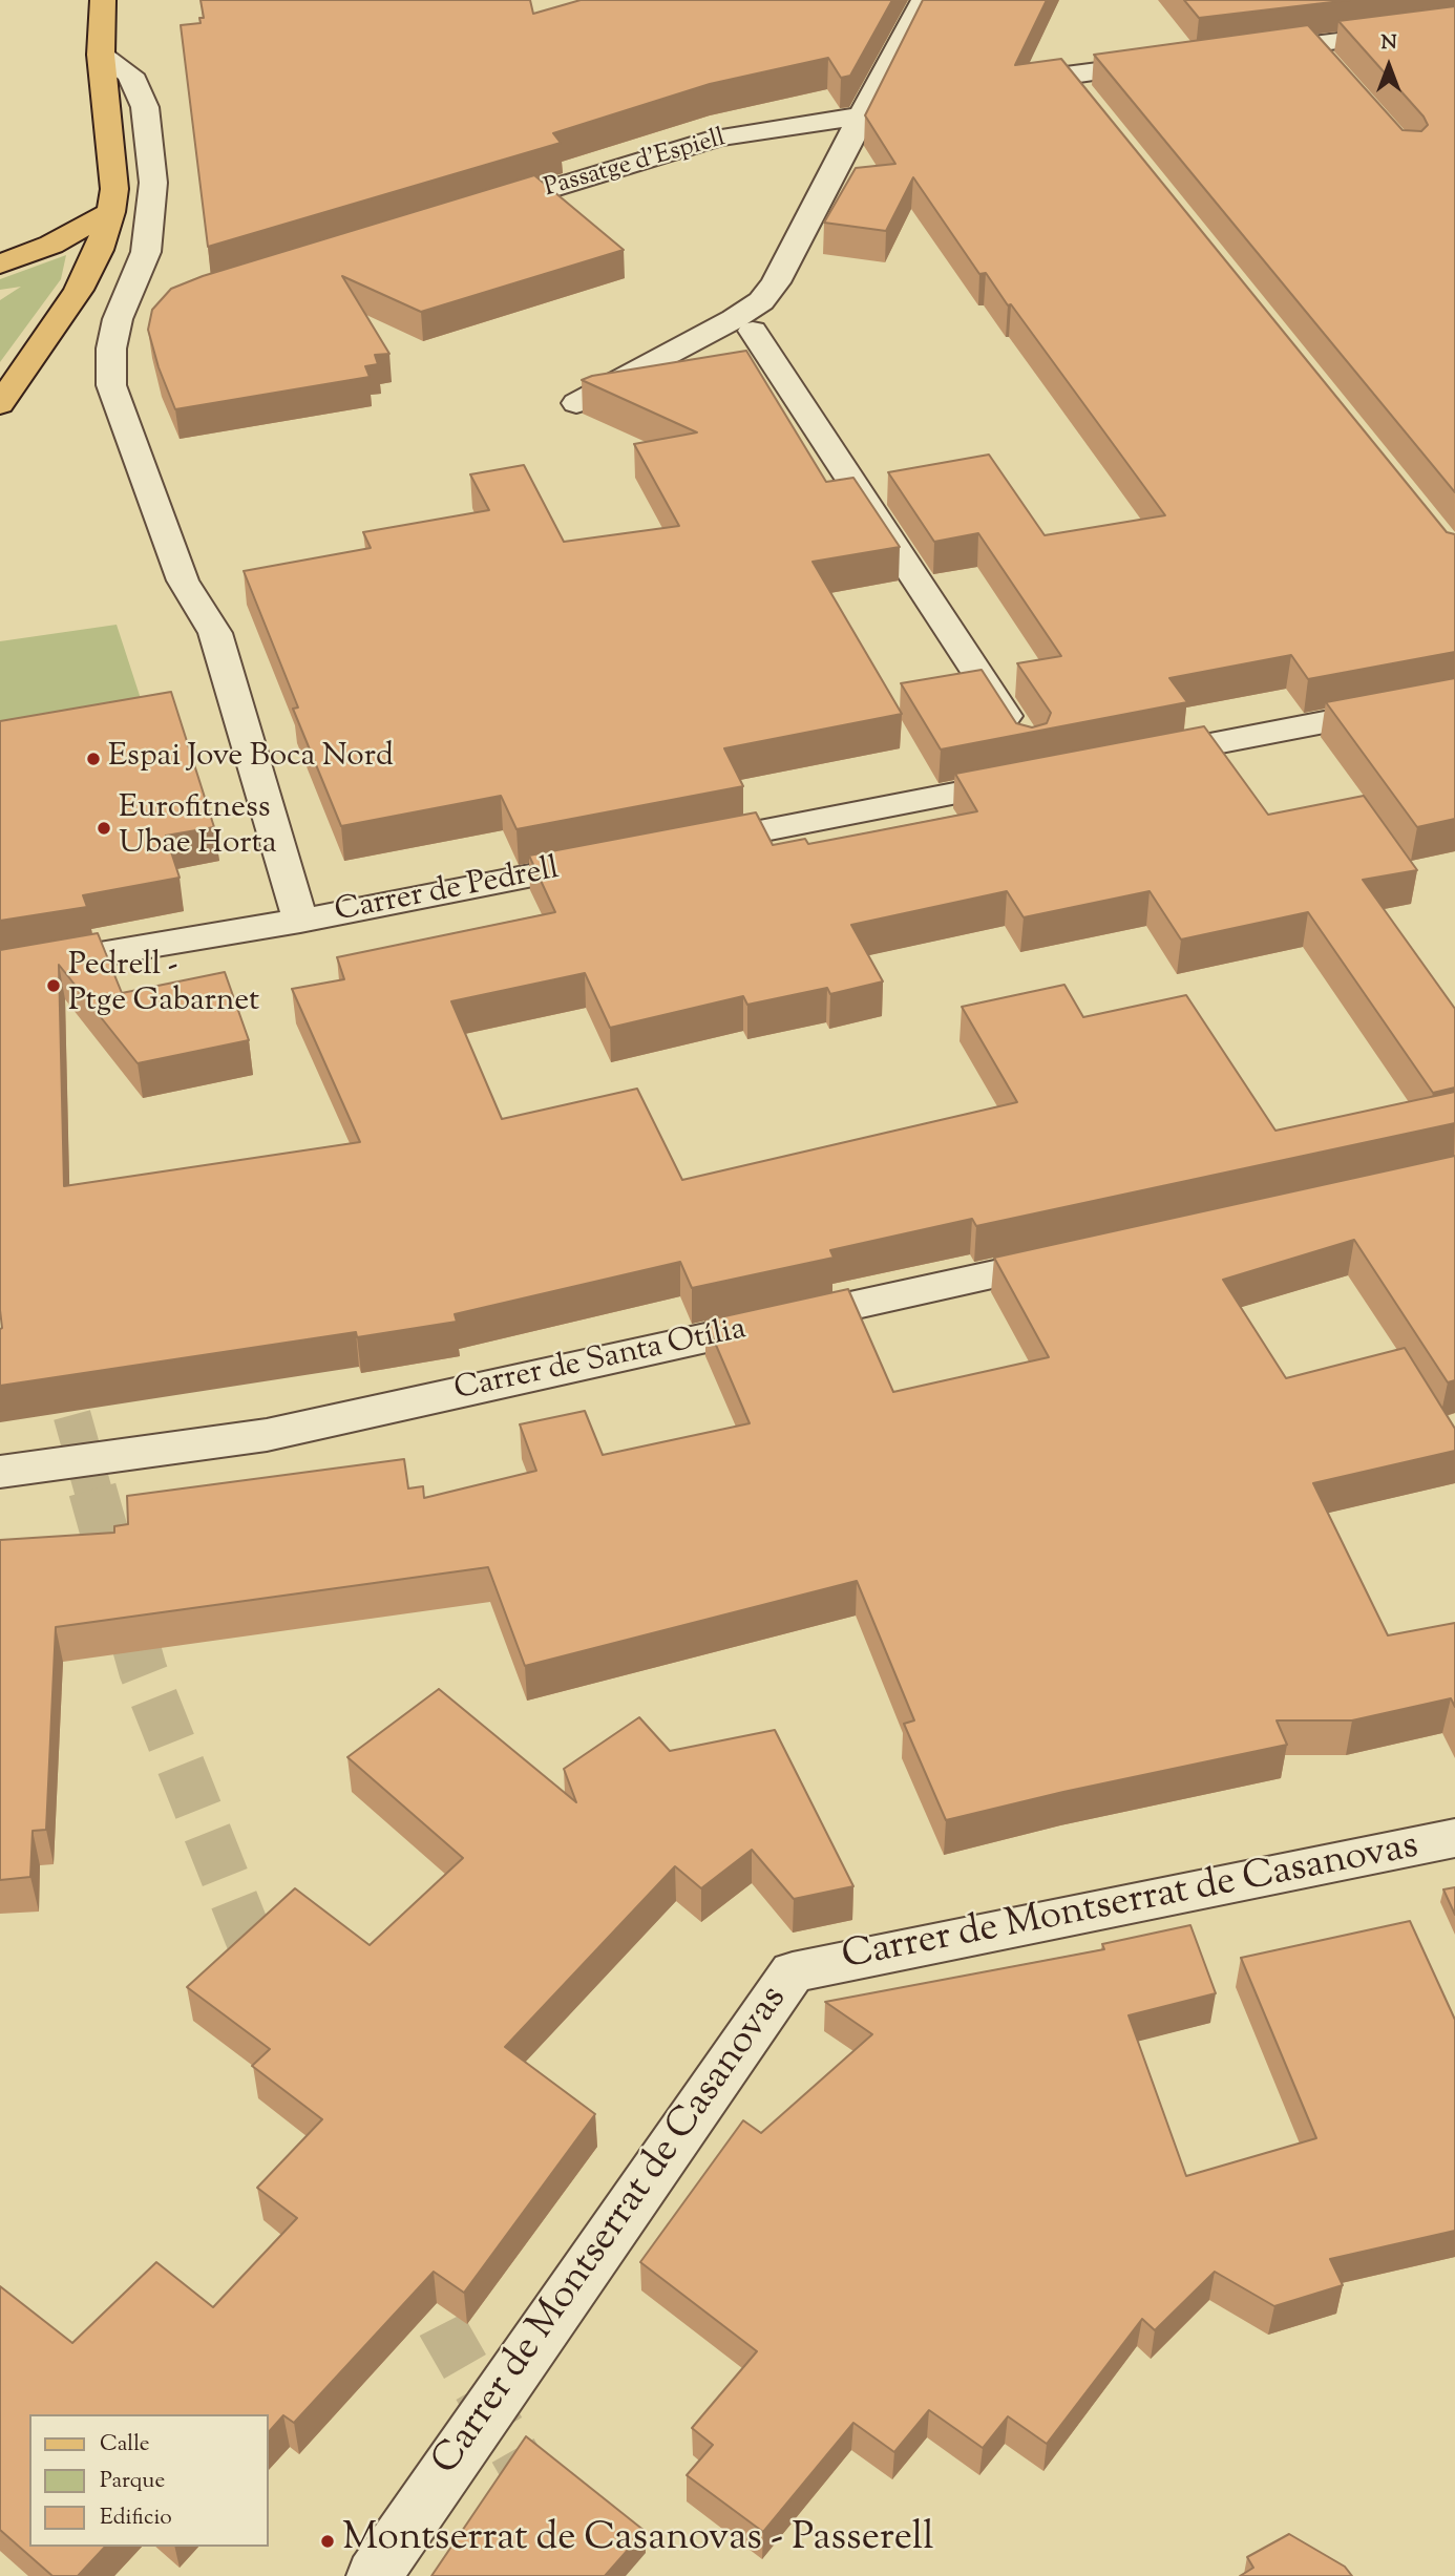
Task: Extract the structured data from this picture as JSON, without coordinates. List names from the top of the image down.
{
  "streets": {
    "street": [
      "Passatge d'Espiell",
      "Carrer de Pedrell",
      "Carrer de Santa Otília",
      "Carrer de Montserrat de Casanovas"
    ]
  },
  "places": [
    "Espai Jove Boca Nord",
    "Eurofitness Ubae Horta",
    "Pedrell - Ptge Gabarnet",
    "Montserrat de Casanovas - Passerell"
  ],
  "legend": ["Calle", "Parque", "Edificio"],
  "north": "top"
}
